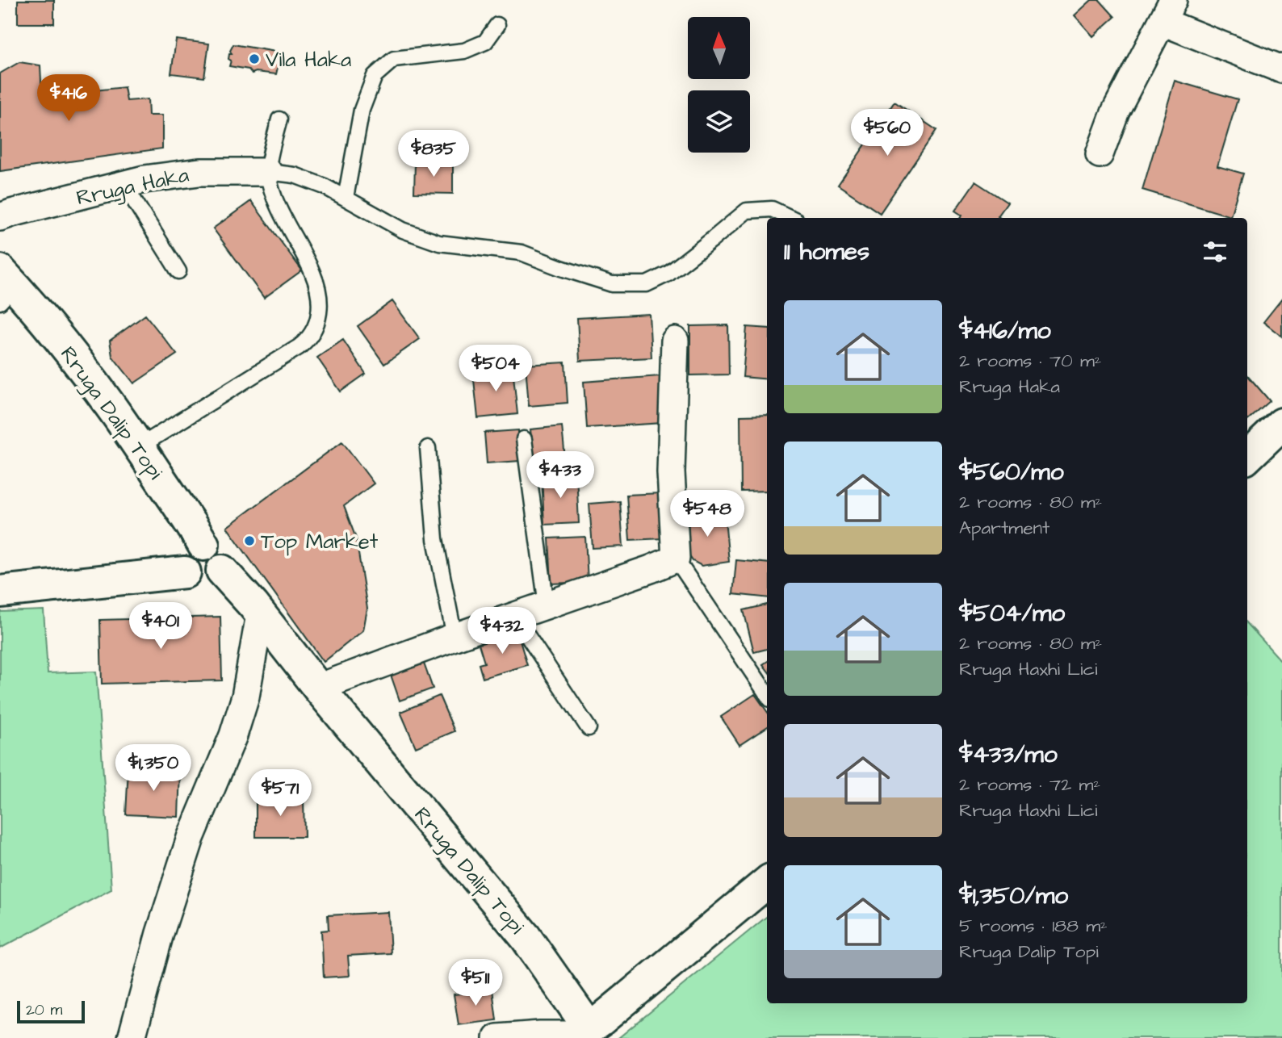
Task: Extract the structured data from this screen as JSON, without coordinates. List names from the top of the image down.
{
  "streets": {
    "street": ["Rruga Haka", "Rruga Dalip Topi"]
  },
  "places": ["Vila Haka", "Top Market"],
  "scale_bar": "20 m",
  "north": "top",
  "page": {
    "price": [
      "$416",
      "$560",
      "$835",
      "$504",
      "$433",
      "$548",
      "$401",
      "$432",
      "$1,350",
      "$571",
      "$511"
    ],
    "heading": "11 homes",
    "list": [
      {
        "name": "$416/mo",
        "note": "2 rooms · 70 m² · Rruga Haka"
      },
      {
        "name": "$560/mo",
        "note": "2 rooms · 80 m² · Apartment"
      },
      {
        "name": "$504/mo",
        "note": "2 rooms · 80 m² · Rruga Haxhi Lici"
      },
      {
        "name": "$433/mo",
        "note": "2 rooms · 72 m² · Rruga Haxhi Lici"
      },
      {
        "name": "$1,350/mo",
        "note": "5 rooms · 188 m² · Rruga Dalip Topi"
      }
    ],
    "scale": "20 m"
  }
}
